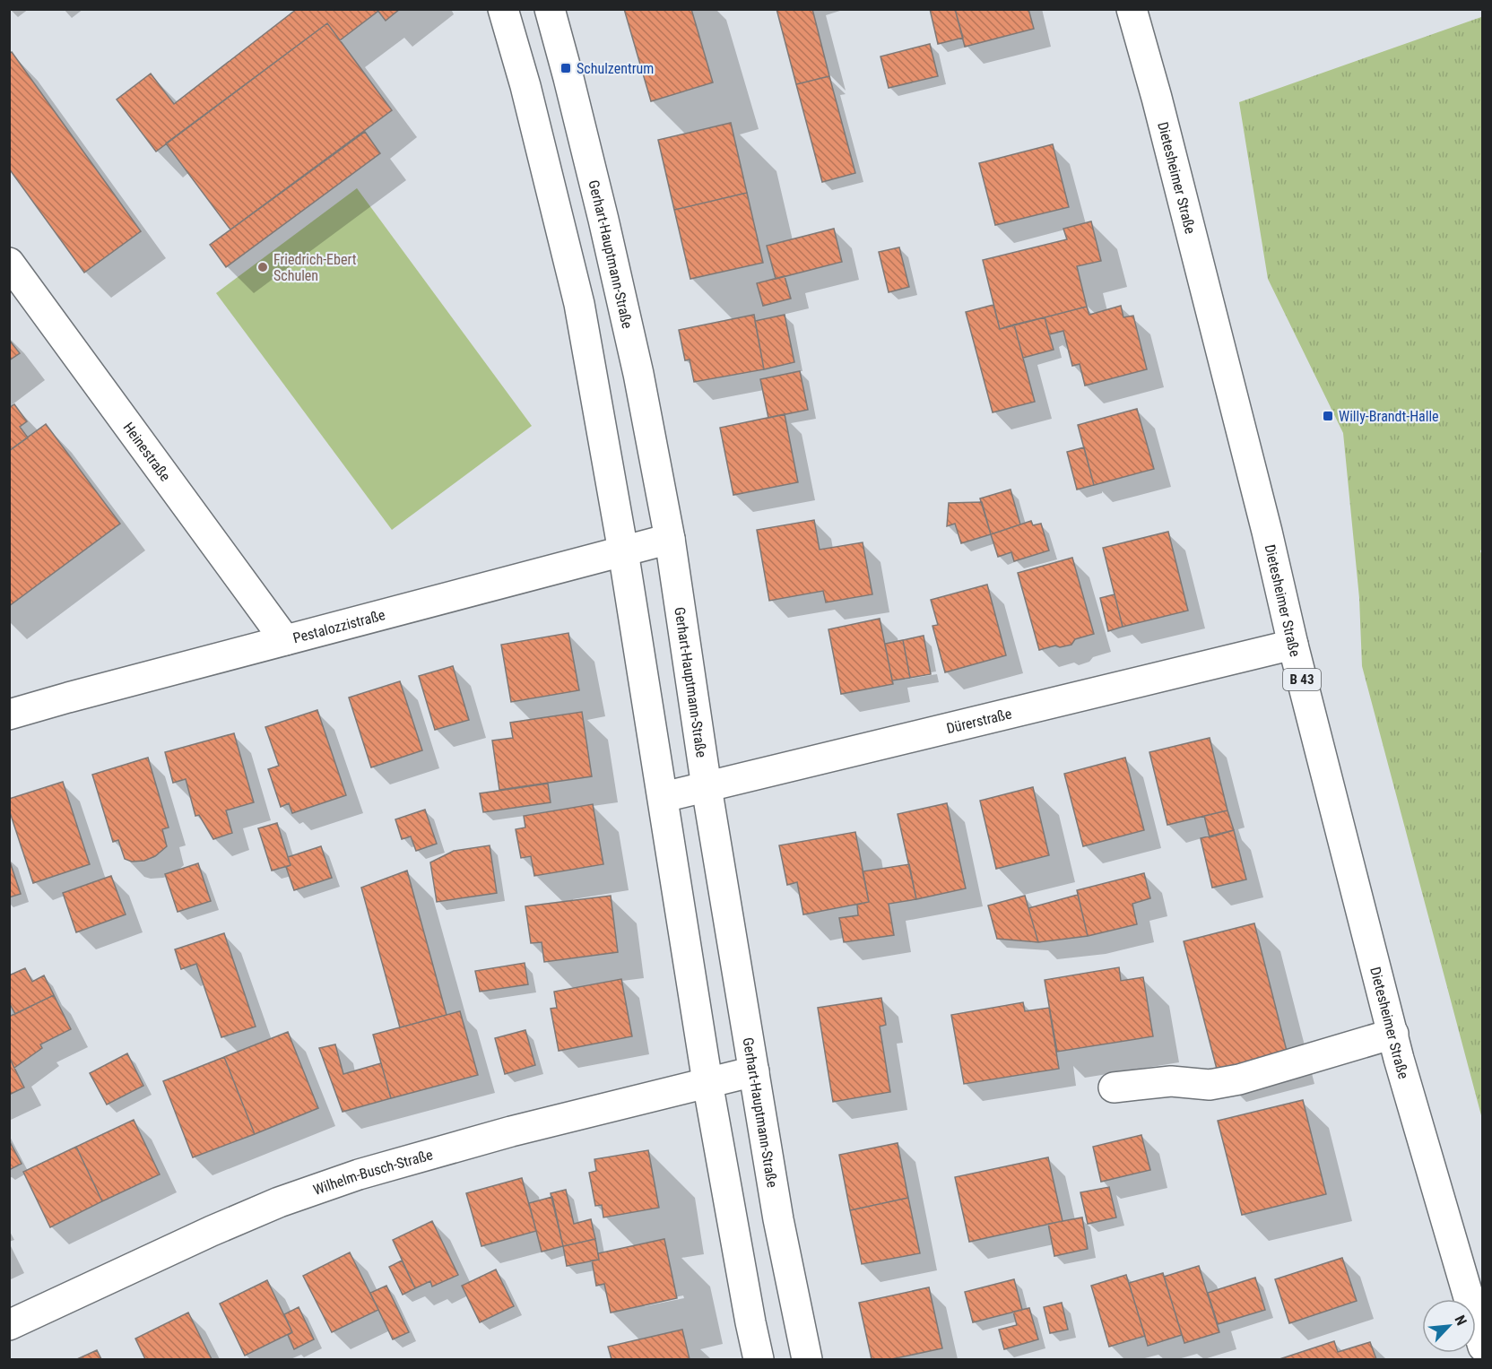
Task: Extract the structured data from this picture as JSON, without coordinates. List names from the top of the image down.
{
  "streets": {
    "street": [
      "Dietesheimer Straße",
      "Gerhart-Hauptmann-Straße",
      "Heinestraße",
      "Pestalozzistraße",
      "B 43",
      "Dürerstraße",
      "Wilhelm-Busch-Straße"
    ]
  },
  "crossings": [
    ["Dietesheimer Straße", "Dürerstraße"],
    ["Gerhart-Hauptmann-Straße", "Pestalozzistraße"],
    ["Gerhart-Hauptmann-Straße", "Dürerstraße"],
    ["Gerhart-Hauptmann-Straße", "Wilhelm-Busch-Straße"],
    ["Heinestraße", "Pestalozzistraße"]
  ],
  "places": {
    "transit": ["Schulzentrum", "Willy-Brandt-Halle"],
    "other": ["Friedrich-Ebert Schulen"]
  },
  "north": "top right"
}
